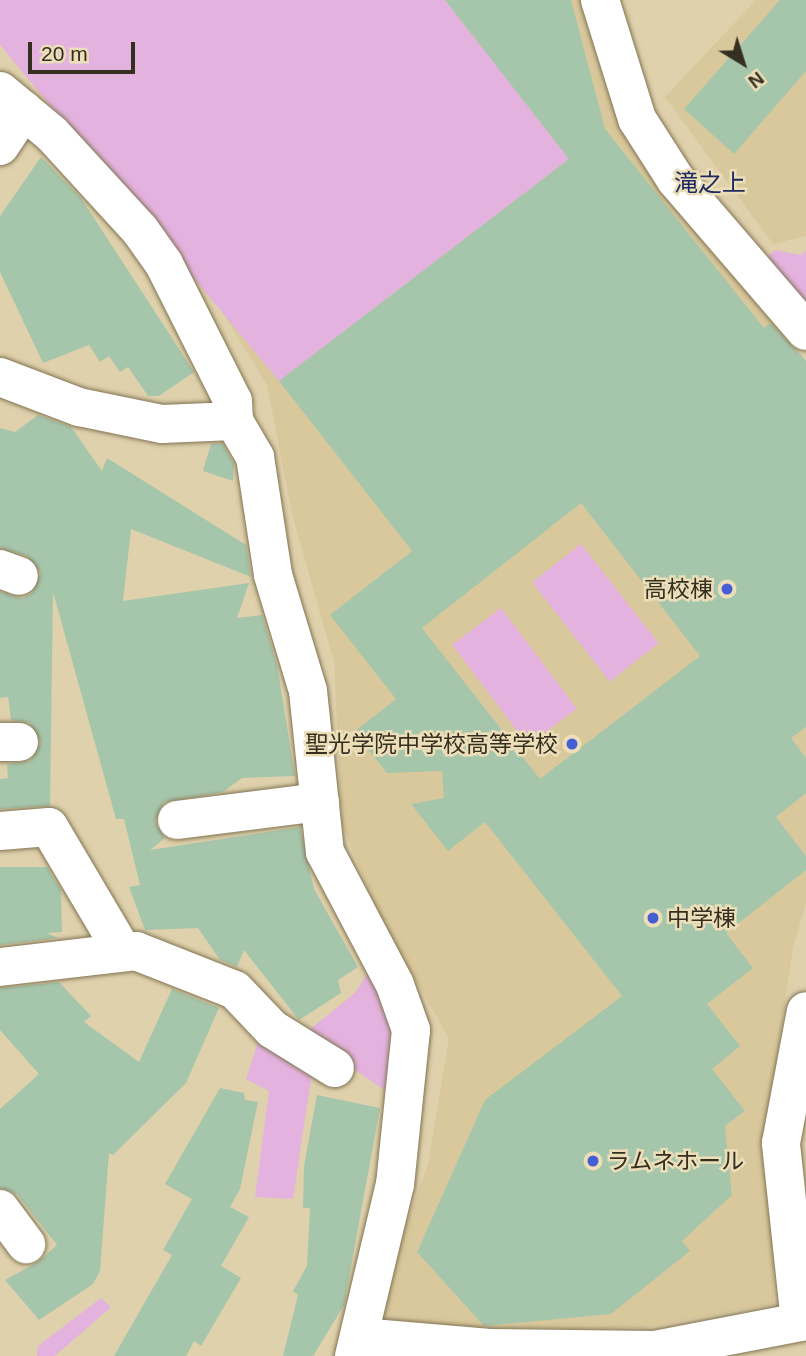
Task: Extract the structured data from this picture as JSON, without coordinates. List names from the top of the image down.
{
  "districts": ["滝之上"],
  "places": [
    "高校棟",
    "聖光学院中学校高等学校",
    "中学棟",
    "ラムネホール"
  ],
  "scale_bar": "20 m",
  "north": "bottom right"
}
